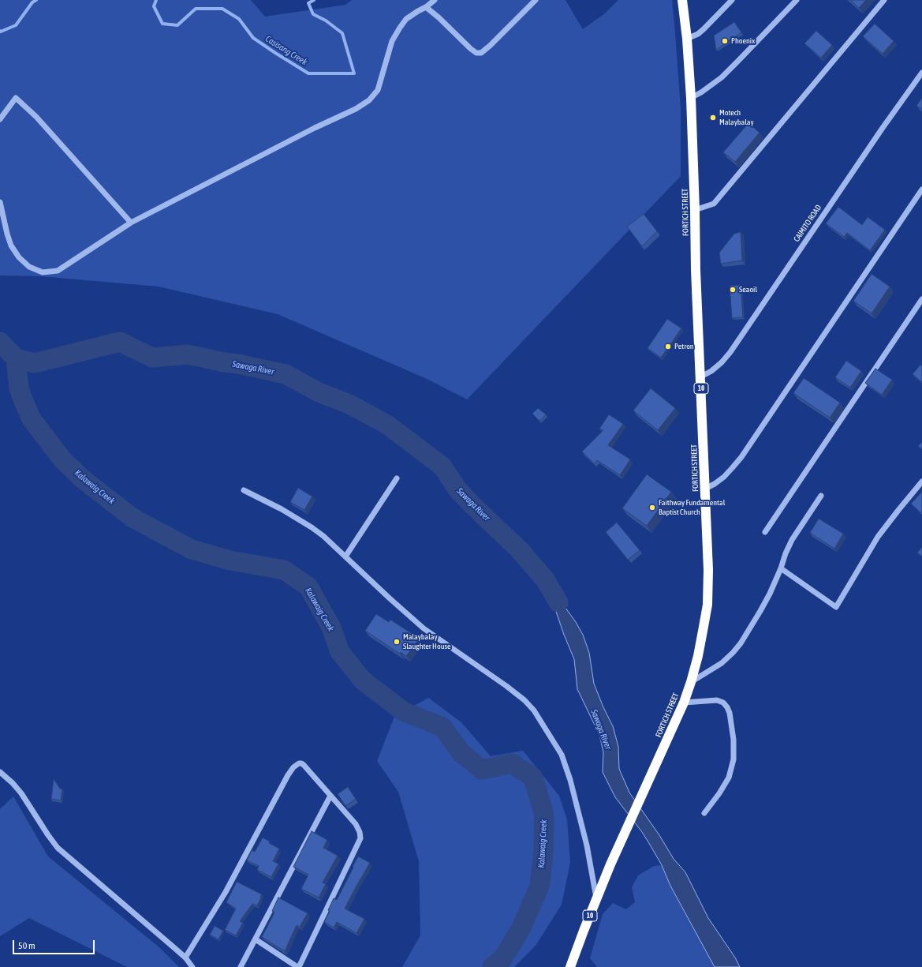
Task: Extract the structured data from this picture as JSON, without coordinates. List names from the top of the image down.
{
  "streets": {
    "highway": ["FORTICH STREET", "10"],
    "street": ["CAIMITO ROAD"]
  },
  "crossings": [
    ["FORTICH STREET", "CAIMITO ROAD"]
  ],
  "water": ["Casisang Creek", "Sawaga River", "Kalawaig Creek"],
  "places": [
    "Phoenix",
    "Motech Malaybalay",
    "Seaoil",
    "Petron",
    "Faithway Fundamental Baptist Church",
    "Malaybalay Slaughter House"
  ],
  "scale_bar": "50 m"
}
